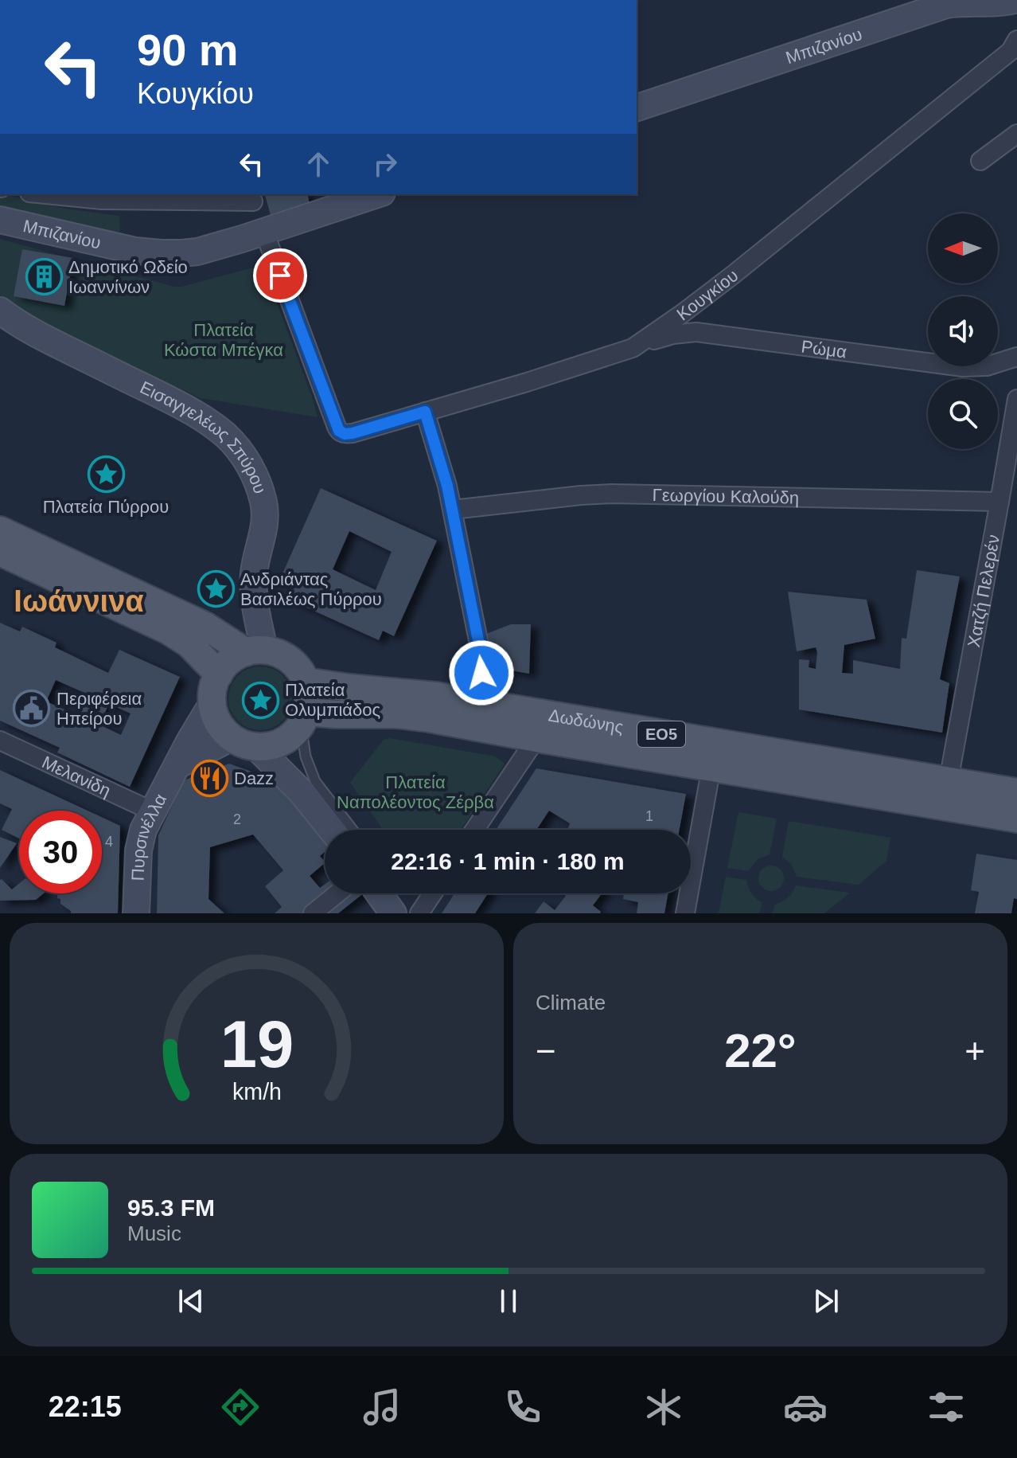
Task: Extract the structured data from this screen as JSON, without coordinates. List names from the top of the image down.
{
  "streets": {
    "main road": [
      "Μπιζανίου",
      "Εισαγγελέως Σπύρου",
      "Δωδώνης",
      "ΕΟ5",
      "Πυρσινέλλα"
    ],
    "street": [
      "Κουγκίου",
      "Ρώμα",
      "Γεωργίου Καλούδη",
      "Χατζή Πελερέν",
      "Μελανίδη"
    ]
  },
  "crossings": [
    ["Μπιζανίου", "Κουγκίου"],
    ["Κουγκίου", "Ρώμα"],
    ["Εισαγγελέως Σπύρου", "Δωδώνης"],
    ["Εισαγγελέως Σπύρου", "Πυρσινέλλα"],
    ["Γεωργίου Καλούδη", "Χατζή Πελερέν"],
    ["Χατζή Πελερέν", "Δωδώνης"],
    ["Δωδώνης", "Πυρσινέλλα"],
    ["Μελανίδη", "Πυρσινέλλα"]
  ],
  "districts": ["Ιωάννινα"],
  "parks": ["Πλατεία Κώστα Μπέγκα", "Πλατεία Ναπολέοντος Ζέρβα"],
  "places": {
    "building": ["Δημοτικό Ωδείο Ιωαννίνων"],
    "place": ["Πλατεία Πύρρου", "Ανδριάντας Βασιλέως Πύρρου", "Πλατεία Ολυμπιάδος"],
    "public building": ["Περιφέρεια Ηπείρου"],
    "restaurant": ["Dazz"]
  },
  "house_numbers": ["1", "2", "4"],
  "north": "left",
  "page": {
    "turn": ["90 m", "Κουγκίου"],
    "limit": "30",
    "trip": "22:16 · 1 min · 180 m",
    "tile": "Climate",
    "heat": ["−", "22°", "+"],
    "song": ["95.3 FM", "Music"],
    "tabs": "22:15",
    "gauge": ["19", "km/h"]
  }
}
